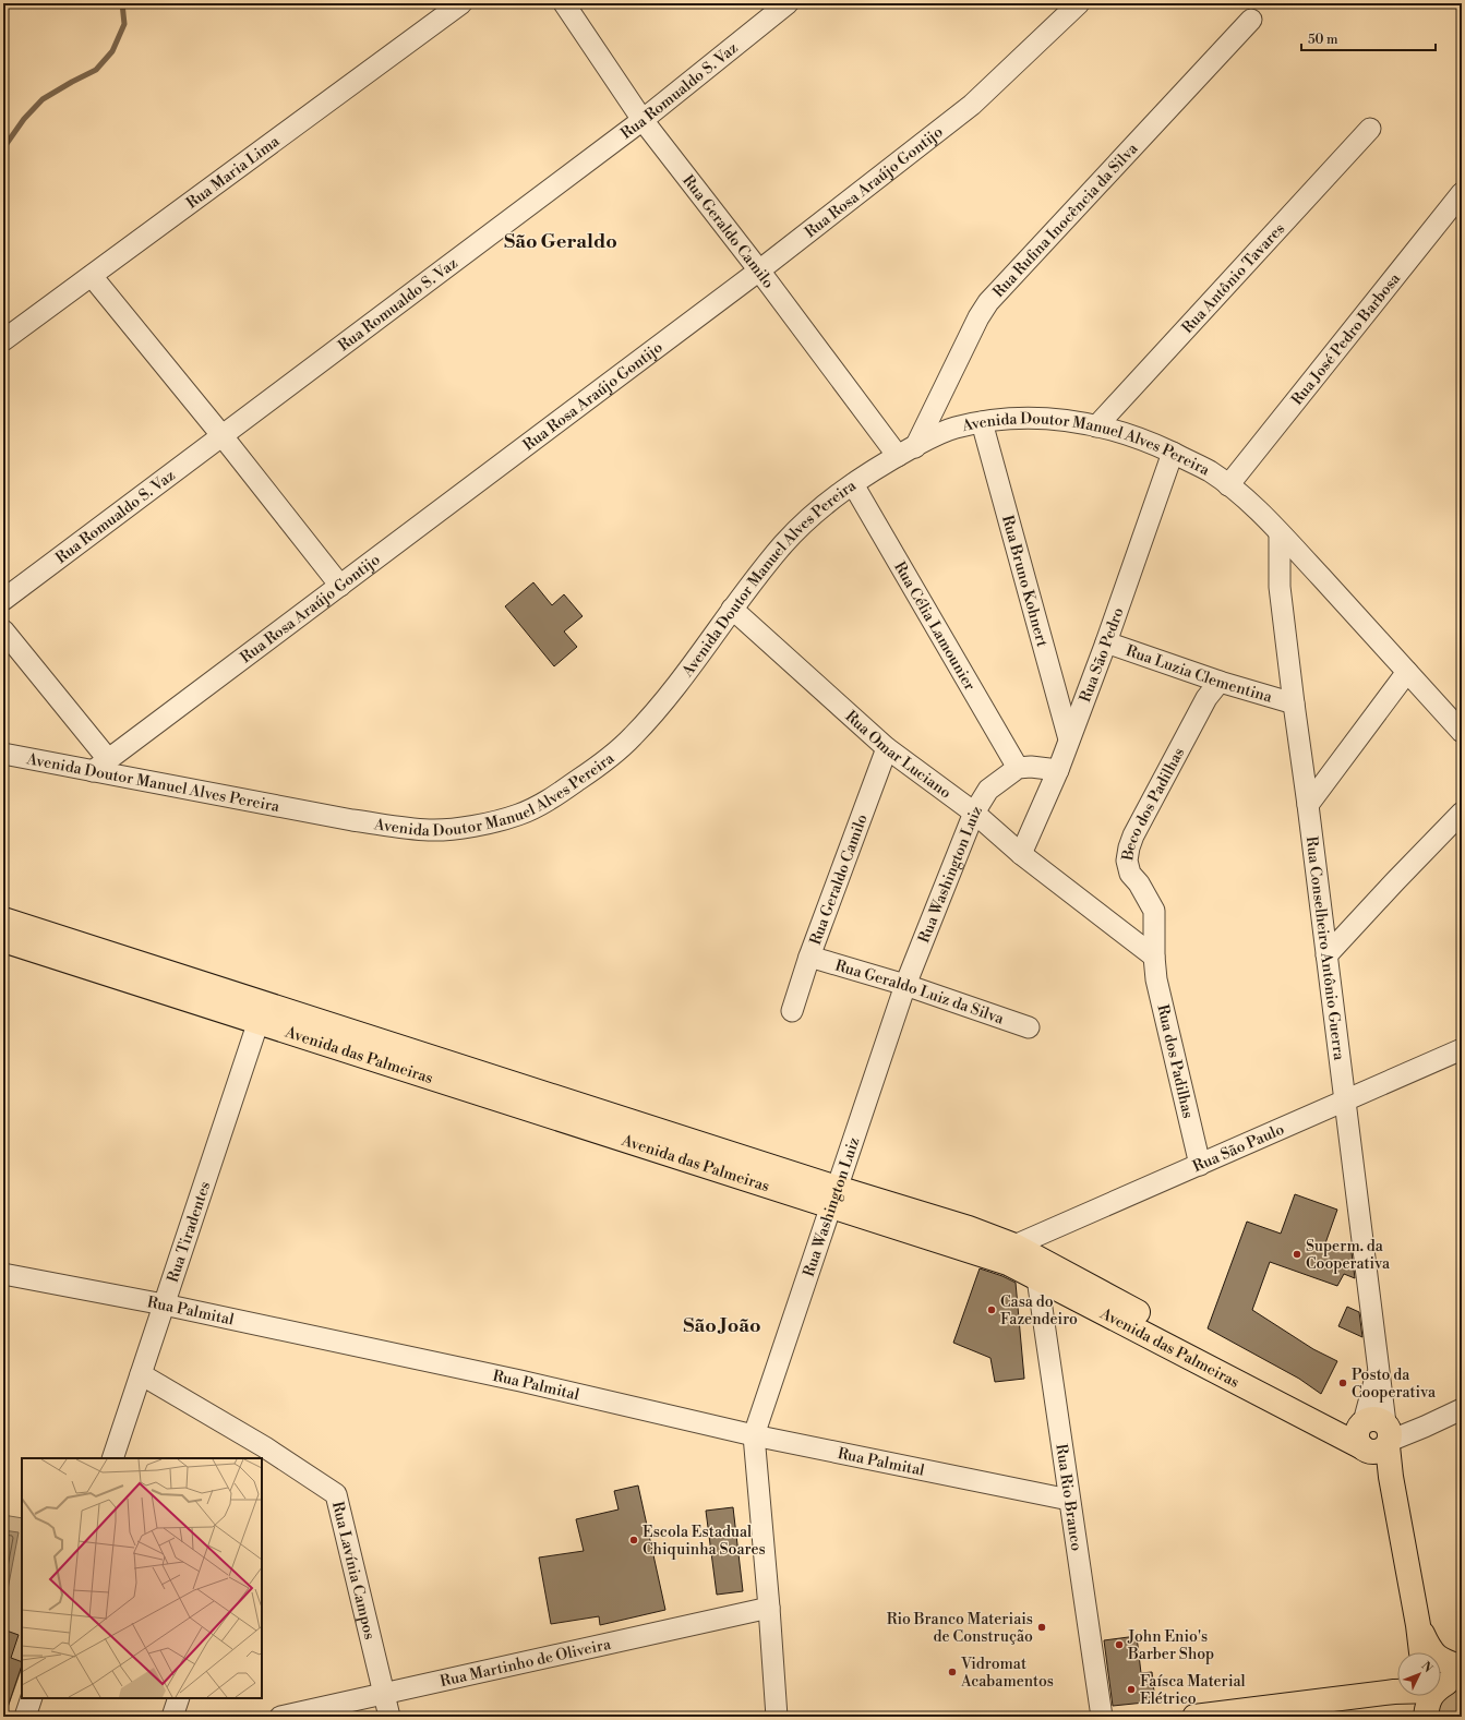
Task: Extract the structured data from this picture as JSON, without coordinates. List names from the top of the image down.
{
  "streets": {
    "main road": ["Avenida das Palmeiras"],
    "street": [
      "Rua Romualdo S. Vaz",
      "Rua Maria Lima",
      "Rua Rosa Araújo Gontijo",
      "Rua Rufina Inocência da Silva",
      "Rua Geraldo Camilo",
      "Rua Antônio Tavares",
      "Rua José Pedro Barbosa",
      "Avenida Doutor Manuel Alves Pereira",
      "Rua Bruno Kohnert",
      "Rua Célia Lamounier",
      "Rua São Pedro",
      "Rua Luzia Clementina",
      "Rua Omar Luciano",
      "Beco dos Padilhas",
      "Rua Washington Luiz",
      "Rua Conselheiro Antônio Guerra",
      "Rua Geraldo Luiz da Silva",
      "Rua dos Padilhas",
      "Rua São Paulo",
      "Rua Tiradentes",
      "Rua Palmital",
      "Rua Rio Branco",
      "Rua Lavínia Campos",
      "Rua Martinho de Oliveira"
    ]
  },
  "crossings": [
    ["Rua Romualdo S. Vaz", "Rua Geraldo Camilo"],
    ["Rua Rosa Araújo Gontijo", "Rua Geraldo Camilo"],
    ["Rua Rosa Araújo Gontijo", "Avenida Doutor Manuel Alves Pereira"],
    ["Rua Rufina Inocência da Silva", "Rua Geraldo Camilo"],
    ["Rua Rufina Inocência da Silva", "Avenida Doutor Manuel Alves Pereira"],
    ["Rua Geraldo Camilo", "Avenida Doutor Manuel Alves Pereira"],
    ["Rua Geraldo Camilo", "Rua Omar Luciano"],
    ["Rua Geraldo Camilo", "Rua Geraldo Luiz da Silva"],
    ["Rua Antônio Tavares", "Avenida Doutor Manuel Alves Pereira"],
    ["Rua José Pedro Barbosa", "Avenida Doutor Manuel Alves Pereira"],
    ["Avenida Doutor Manuel Alves Pereira", "Rua Bruno Kohnert"],
    ["Avenida Doutor Manuel Alves Pereira", "Rua Célia Lamounier"],
    ["Avenida Doutor Manuel Alves Pereira", "Rua São Pedro"],
    ["Avenida Doutor Manuel Alves Pereira", "Rua Omar Luciano"],
    ["Avenida Doutor Manuel Alves Pereira", "Rua Conselheiro Antônio Guerra"],
    ["Rua Bruno Kohnert", "Rua São Pedro"],
    ["Rua Célia Lamounier", "Rua Washington Luiz"],
    ["Rua São Pedro", "Rua Luzia Clementina"],
    ["Rua São Pedro", "Rua Omar Luciano"],
    ["Rua Luzia Clementina", "Beco dos Padilhas"],
    ["Rua Luzia Clementina", "Rua Conselheiro Antônio Guerra"],
    ["Rua Omar Luciano", "Beco dos Padilhas"],
    ["Rua Omar Luciano", "Rua Washington Luiz"],
    ["Rua Omar Luciano", "Rua dos Padilhas"],
    ["Beco dos Padilhas", "Rua dos Padilhas"],
    ["Rua Washington Luiz", "Rua Geraldo Luiz da Silva"],
    ["Rua Washington Luiz", "Avenida das Palmeiras"],
    ["Rua Washington Luiz", "Rua Palmital"],
    ["Rua Washington Luiz", "Rua Martinho de Oliveira"],
    ["Rua Conselheiro Antônio Guerra", "Avenida das Palmeiras"],
    ["Rua Conselheiro Antônio Guerra", "Rua São Paulo"],
    ["Avenida das Palmeiras", "Rua São Paulo"],
    ["Avenida das Palmeiras", "Rua Tiradentes"],
    ["Avenida das Palmeiras", "Rua Rio Branco"],
    ["Rua dos Padilhas", "Rua São Paulo"],
    ["Rua Tiradentes", "Rua Palmital"],
    ["Rua Tiradentes", "Rua Lavínia Campos"],
    ["Rua Palmital", "Rua Rio Branco"],
    ["Rua Lavínia Campos", "Rua Martinho de Oliveira"]
  ],
  "districts": ["São Geraldo", "São João"],
  "places": [
    "Superm. da Cooperativa",
    "Casa do Fazendeiro",
    "Posto da Cooperativa",
    "Escola Estadual Chiquinha Soares",
    "Rio Branco Materiais de Construção",
    "John Enio's Barber Shop",
    "Vidromat Acabamentos",
    "Faísca Material Elétrico"
  ],
  "scale_bar": "50 m",
  "north": "top right"
}
